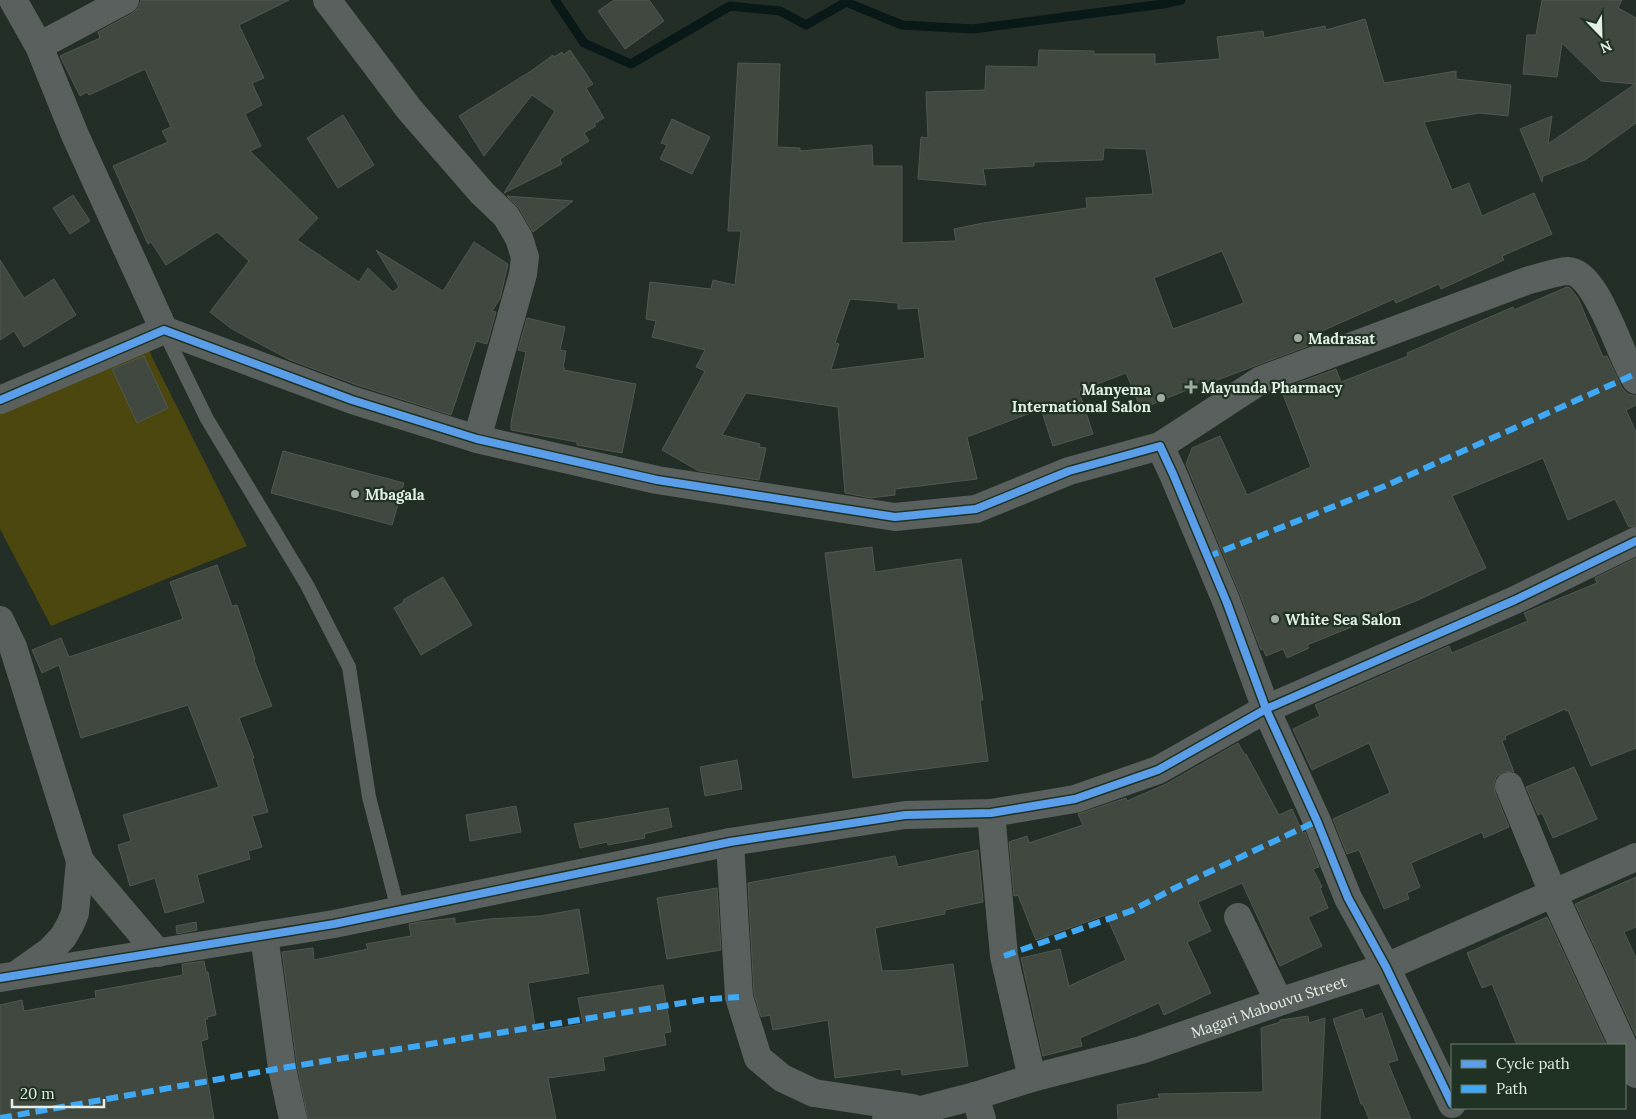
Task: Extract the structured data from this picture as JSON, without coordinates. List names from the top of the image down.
{
  "streets": {
    "street": ["Magari Mabouvu Street"]
  },
  "places": {
    "other": [
      "Madrasat",
      "Manyema International Salon",
      "Mbagala",
      "White Sea Salon"
    ],
    "health": ["Mayunda Pharmacy"]
  },
  "legend": ["Cycle path", "Path"],
  "scale_bar": "20 m",
  "north": "bottom right"
}
